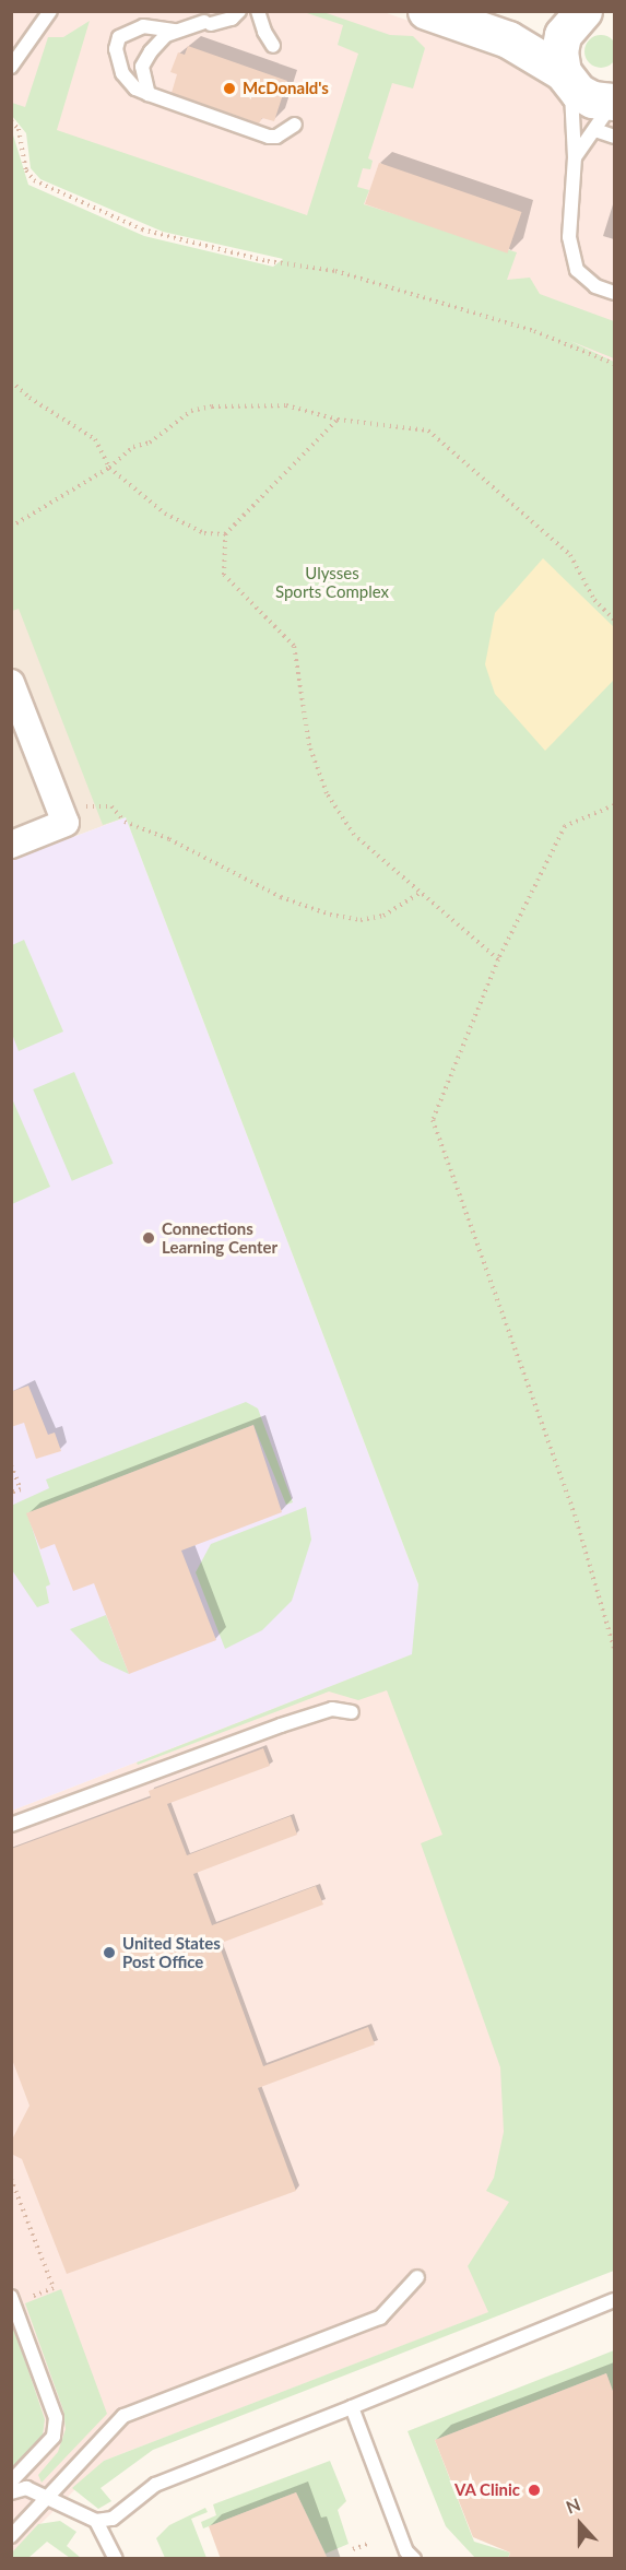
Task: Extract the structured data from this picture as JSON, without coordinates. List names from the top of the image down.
{
  "parks": ["Ulysses Sports Complex"],
  "places": [
    "McDonald's",
    "Connections Learning Center",
    "United States Post Office",
    "VA Clinic"
  ],
  "north": "top"
}
